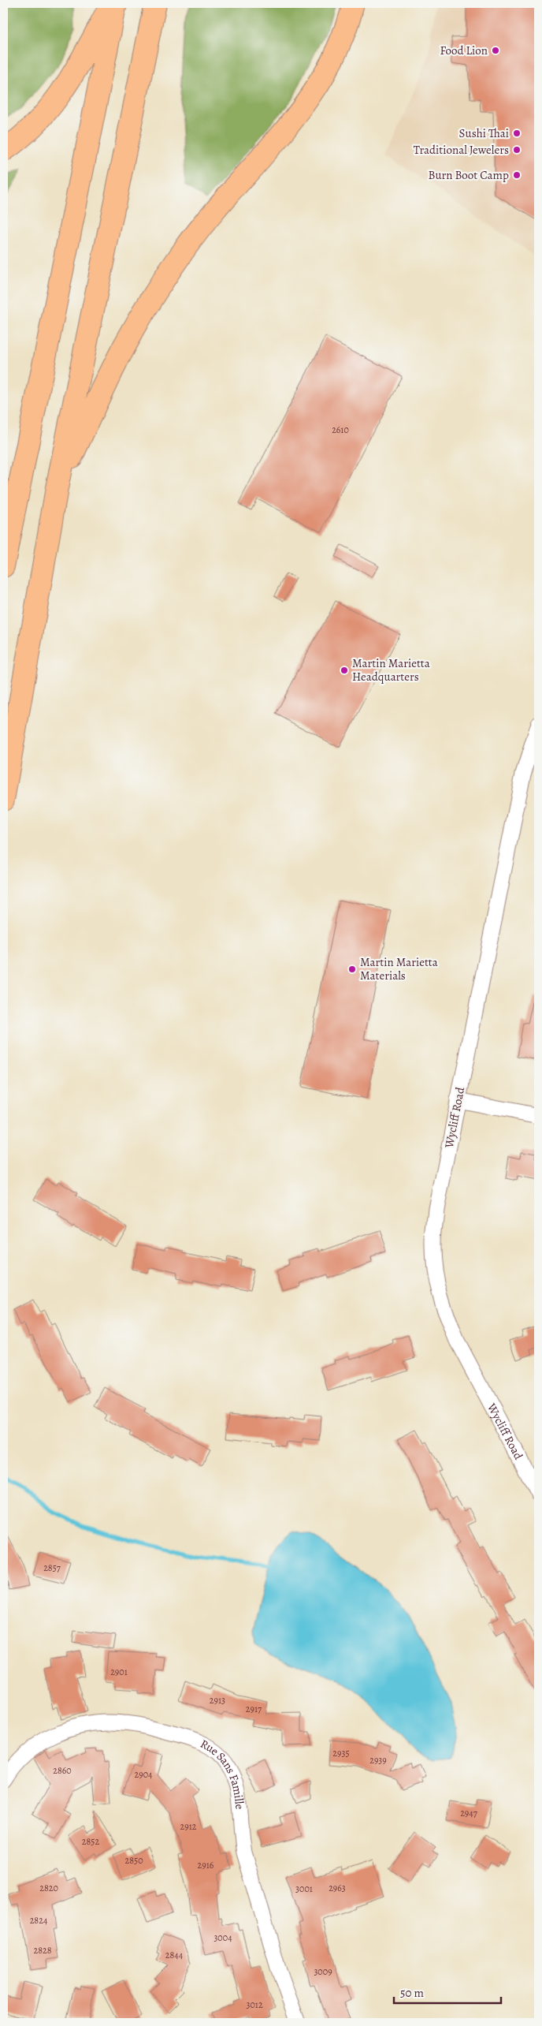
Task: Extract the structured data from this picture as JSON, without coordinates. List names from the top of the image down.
{
  "streets": {
    "street": ["Wycliff Road", "Rue Sans Famille"]
  },
  "places": [
    "Food Lion",
    "Sushi Thai",
    "Traditional Jewelers",
    "Burn Boot Camp",
    "Martin Marietta Headquarters",
    "Martin Marietta Materials"
  ],
  "house_numbers": [
    "2610",
    "2857",
    "2901",
    "2913",
    "2917",
    "2935",
    "2939",
    "2860",
    "2904",
    "2947",
    "2912",
    "2852",
    "2850",
    "2916",
    "2820",
    "2963",
    "3001",
    "2824",
    "3004",
    "2828",
    "2844",
    "3009",
    "3012"
  ],
  "scale_bar": "50 m"
}
